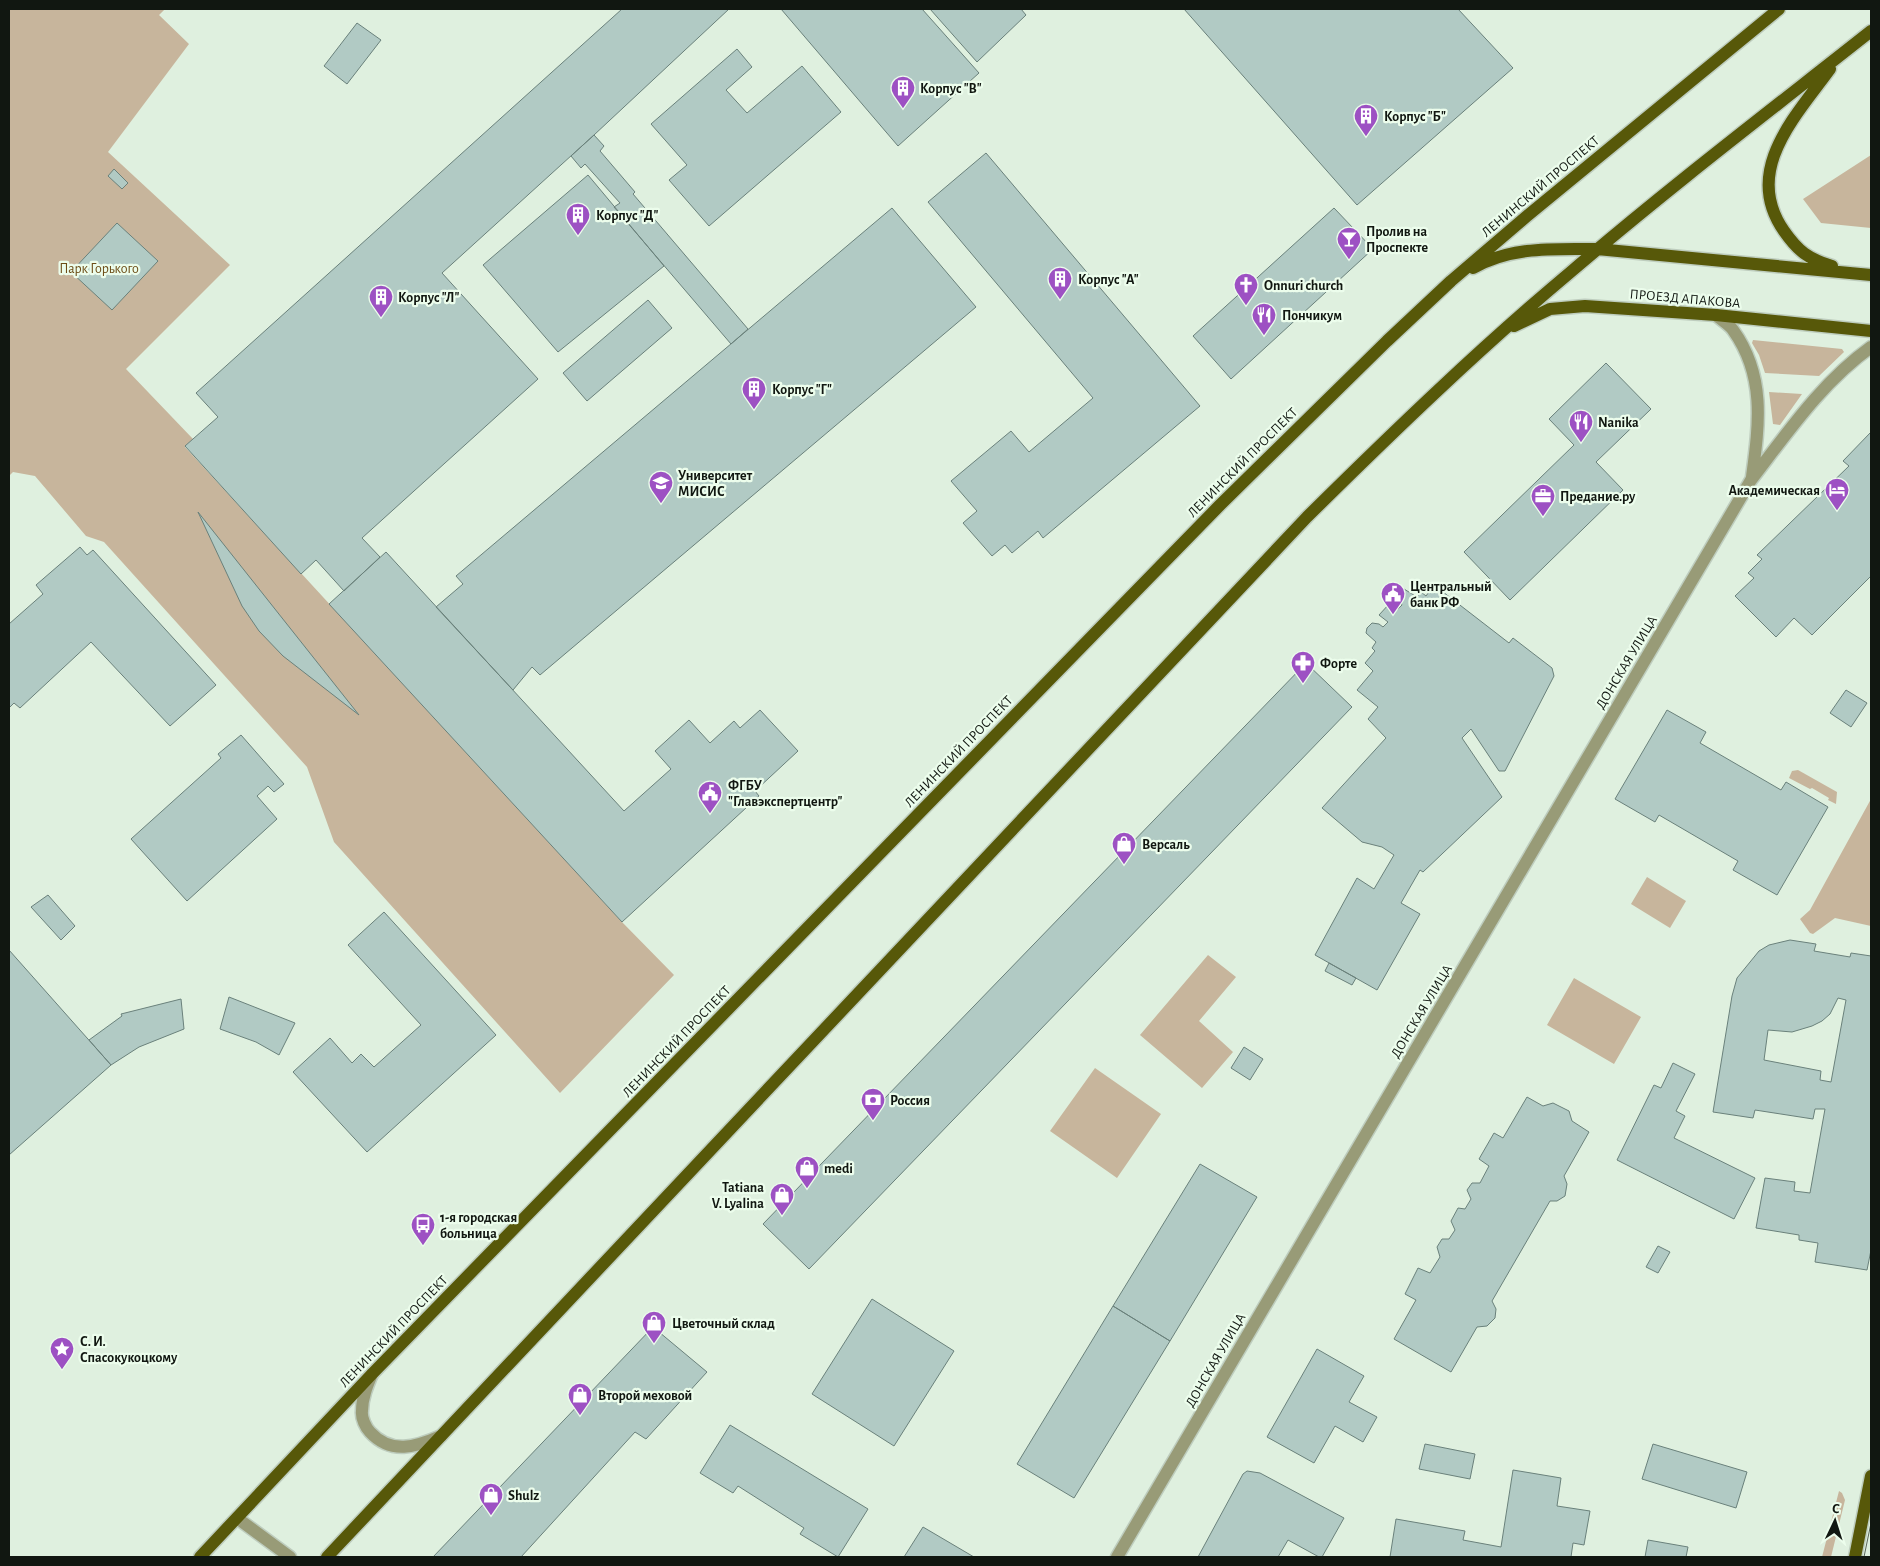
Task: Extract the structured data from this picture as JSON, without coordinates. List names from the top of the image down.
{
  "streets": {
    "main road": ["ЛЕНИНСКИЙ ПРОСПЕКТ", "ПРОЕЗД АПАКОВА"],
    "street": ["ДОНСКАЯ УЛИЦА"]
  },
  "crossings": [
    ["ПРОЕЗД АПАКОВА", "ДОНСКАЯ УЛИЦА"]
  ],
  "parks": ["Парк Горького"],
  "places": {
    "building": [
      "Корпус \"В\"",
      "Корпус \"Б\"",
      "Корпус \"Д\"",
      "Корпус \"А\"",
      "Корпус \"Л\"",
      "Корпус \"Г\""
    ],
    "bar": ["Пролив на Проспекте"],
    "church": ["Onnuri church"],
    "restaurant": ["Пончикум", "Nanika"],
    "school or university": ["Университет МИСИС"],
    "hotel": ["Академическая"],
    "office": ["Предание.ру"],
    "public building": ["Центральный банк РФ", "ФГБУ \"Главэкспертцентр\""],
    "pharmacy": ["Форте"],
    "shop": [
      "Версаль",
      "medi",
      "Tatiana V. Lyalina",
      "Цветочный склад",
      "Второй меховой",
      "Shulz"
    ],
    "bank": ["Россия"],
    "bus stop": ["1-я городская больница"],
    "place": ["С. И. Спасокукоцкому"]
  },
  "north": "top"
}
